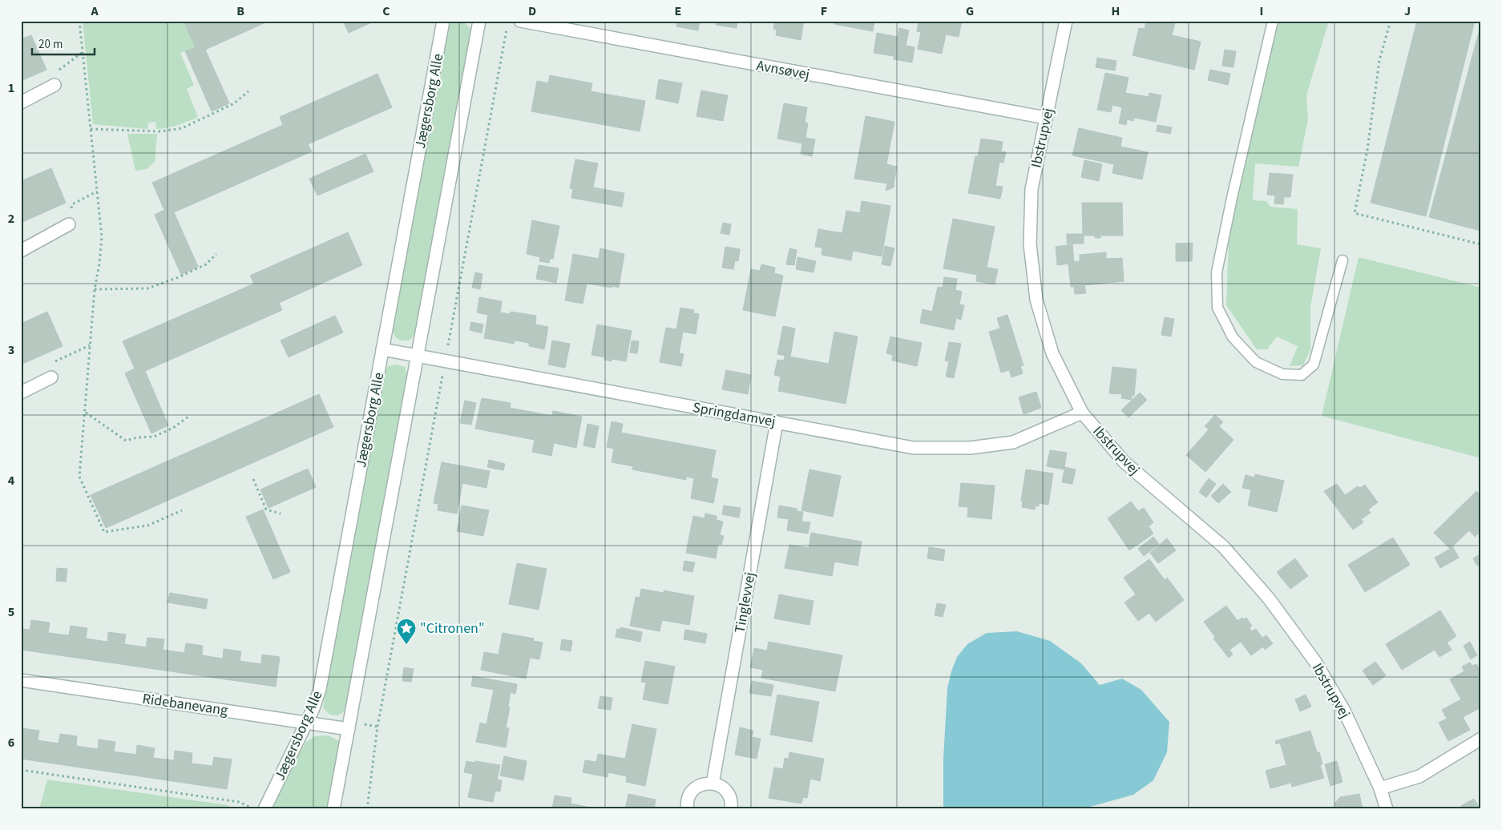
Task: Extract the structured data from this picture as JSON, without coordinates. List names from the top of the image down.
{
  "streets": {
    "street": [
      "Avnsøvej",
      "Jægersborg Alle",
      "Ibstrupvej",
      "Springdamvej",
      "Tinglevvej",
      "Ridebanevang"
    ]
  },
  "crossings": [
    ["Avnsøvej", "Ibstrupvej"],
    ["Jægersborg Alle", "Springdamvej"],
    ["Jægersborg Alle", "Ridebanevang"],
    ["Ibstrupvej", "Springdamvej"],
    ["Springdamvej", "Tinglevvej"]
  ],
  "places": {
    "place": ["\"Citronen\""]
  },
  "scale_bar": "20 m",
  "grid": {
    "columns": [
      "A",
      "B",
      "C",
      "D",
      "E",
      "F",
      "G",
      "H",
      "I",
      "J"
    ],
    "rows": [
      "1",
      "2",
      "3",
      "4",
      "5",
      "6"
    ]
  }
}
